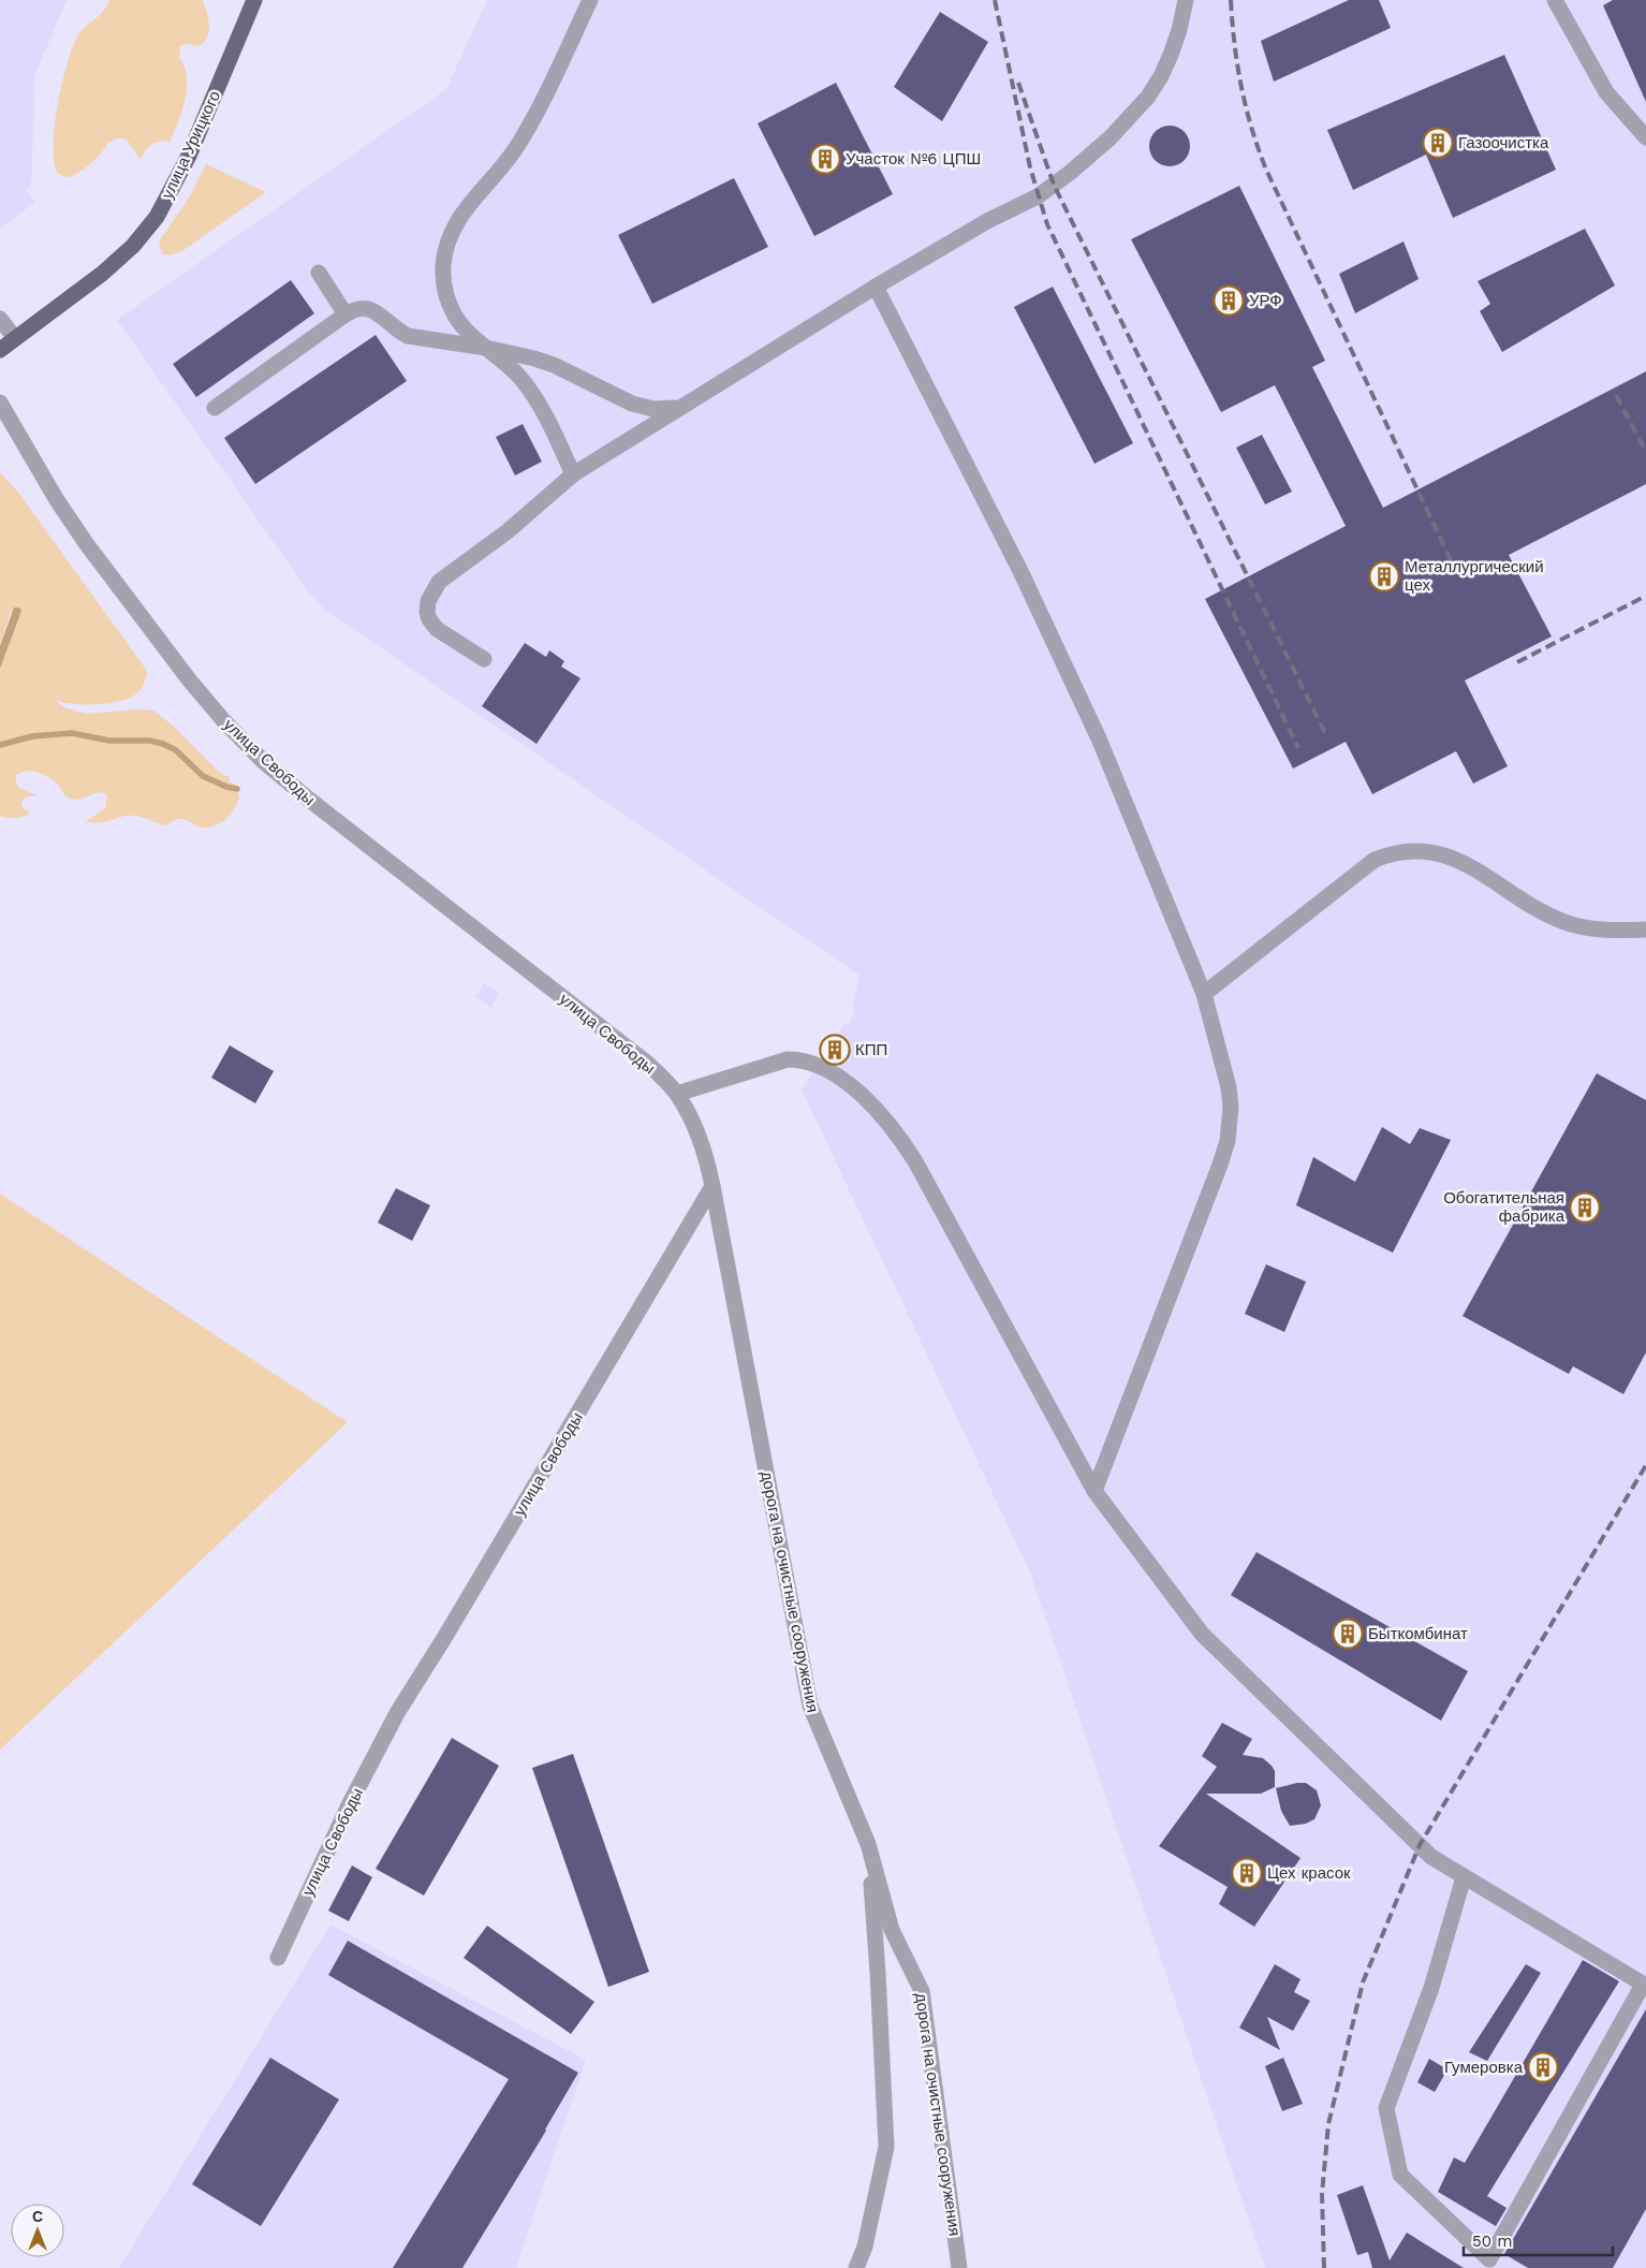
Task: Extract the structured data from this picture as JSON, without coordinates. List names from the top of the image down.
{
  "streets": {
    "main road": ["улица Урицкого"],
    "street": ["улица Свободы", "дорога на очистные сооружения"]
  },
  "crossings": [
    ["улица Свободы", "дорога на очистные сооружения"]
  ],
  "places": {
    "building": [
      "Газоочистка",
      "Участок №6 ЦПШ",
      "УРФ",
      "Металлургический цех",
      "КПП",
      "Обогатительная фабрика",
      "Быткомбинат",
      "Цех красок",
      "Гумеровка"
    ]
  },
  "scale_bar": "50 m",
  "north": "top"
}
